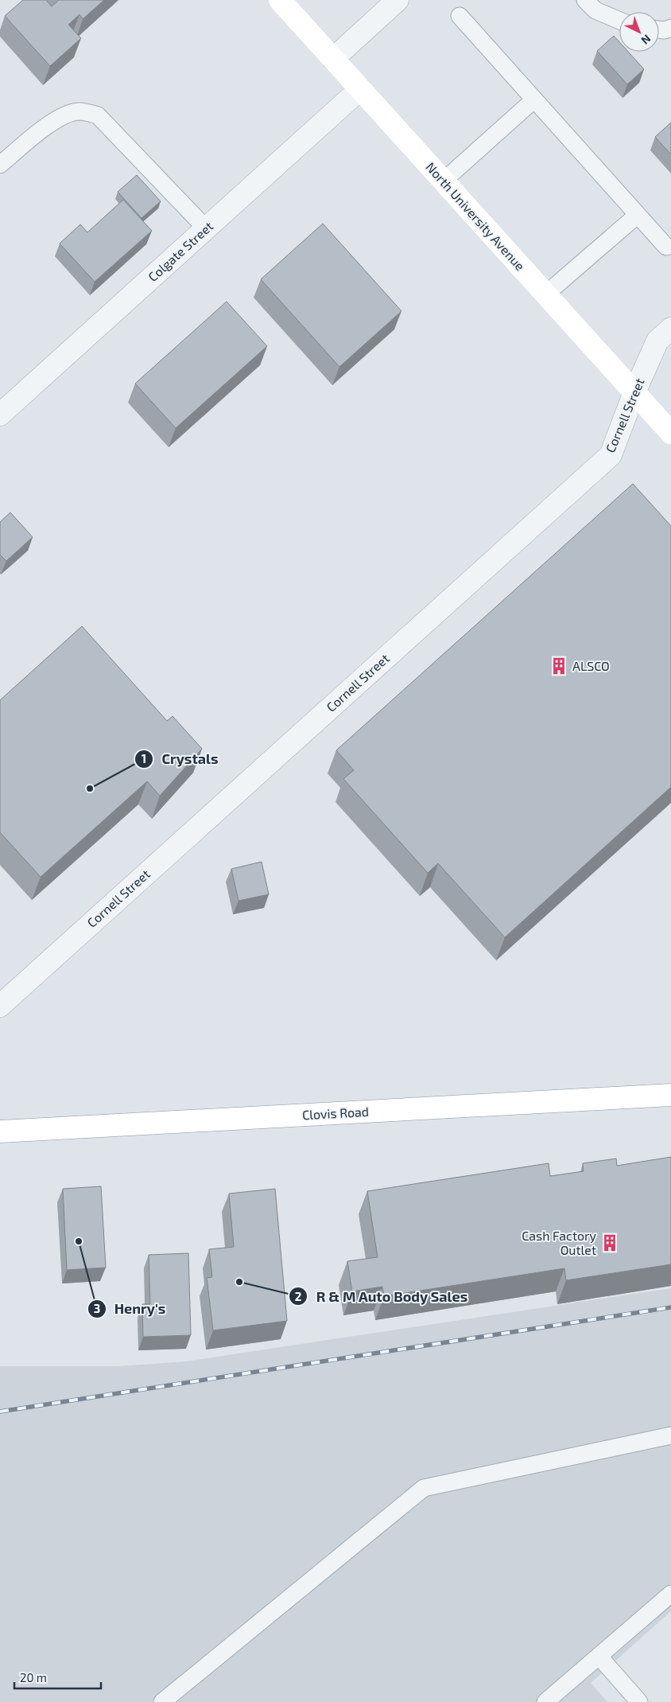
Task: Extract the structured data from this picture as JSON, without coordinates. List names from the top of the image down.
{
  "streets": {
    "main road": ["North University Avenue", "Clovis Road"],
    "street": ["Colgate Street", "Cornell Street"]
  },
  "crossings": [
    ["North University Avenue", "Colgate Street"],
    ["North University Avenue", "Cornell Street"]
  ],
  "places": {
    "building": ["ALSCO", "Cash Factory Outlet"],
    "other": ["Crystals", "Henry's", "R & M Auto Body Sales"]
  },
  "scale_bar": "20 m",
  "north": "bottom right"
}
